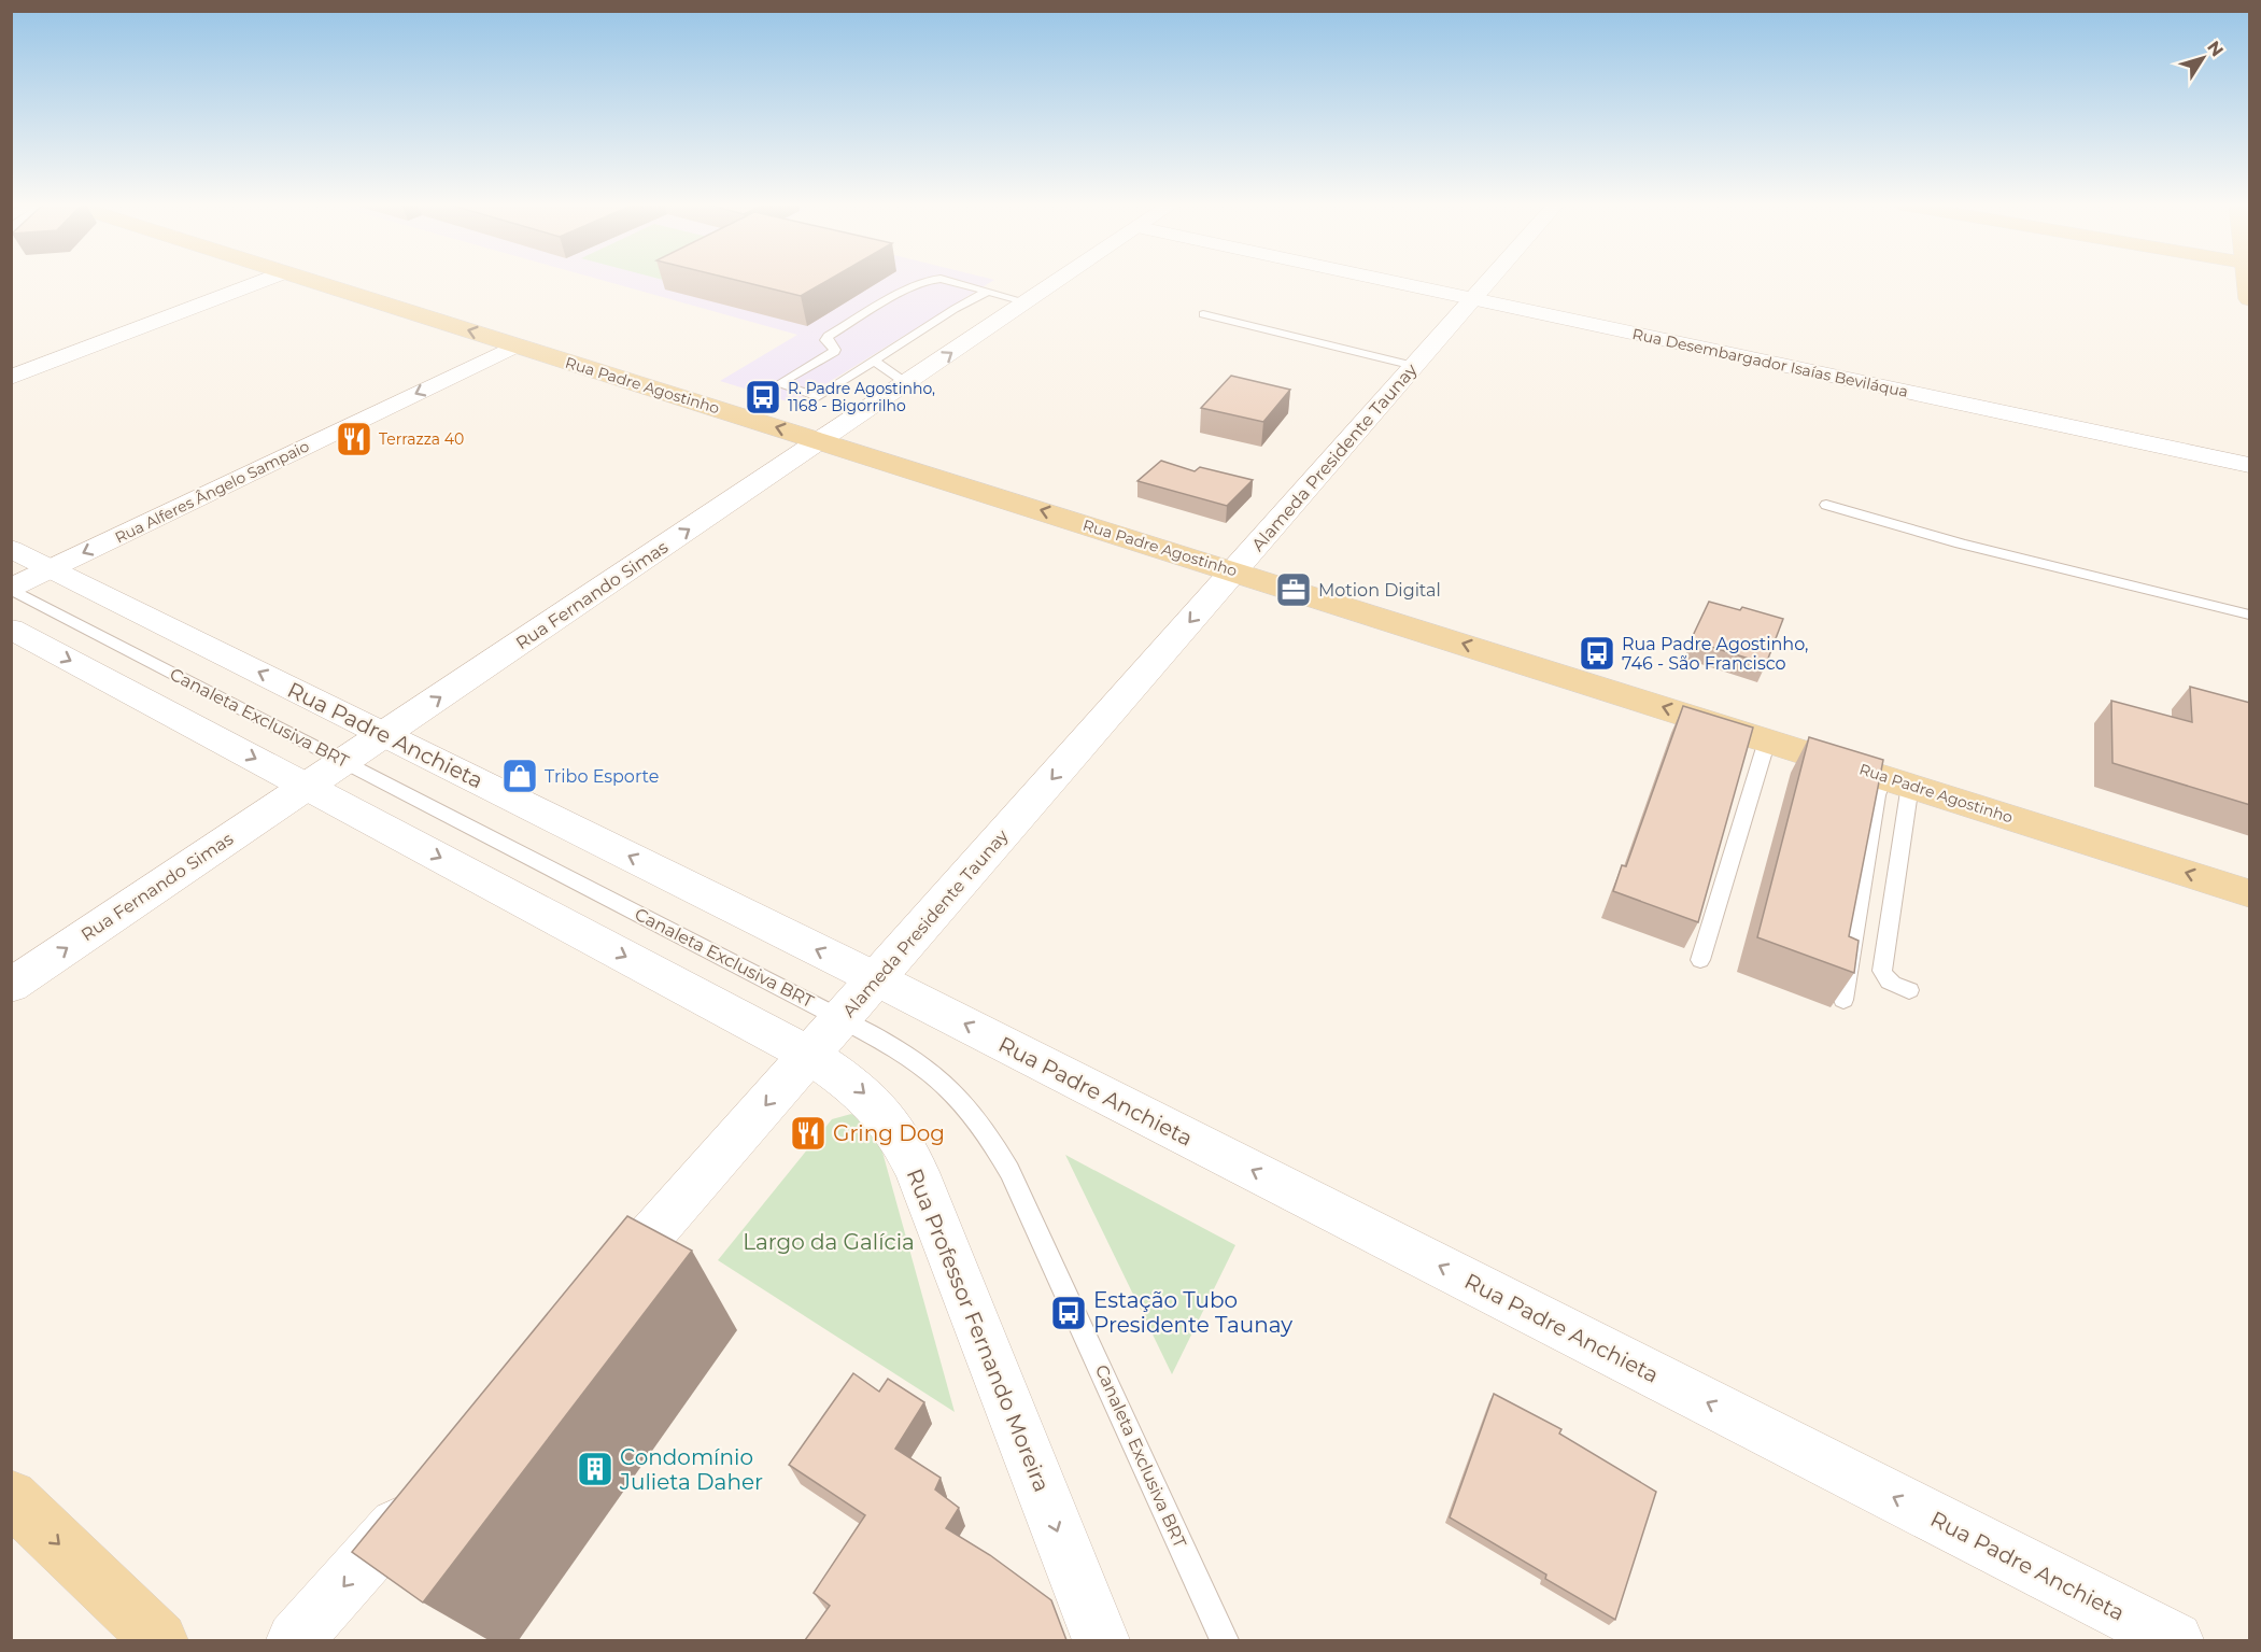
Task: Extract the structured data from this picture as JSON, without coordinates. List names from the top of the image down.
{
  "streets": {
    "main road": ["Rua Padre Agostinho"],
    "street": [
      "Rua Desembargador Isaías Beviláqua",
      "Alameda Presidente Taunay",
      "Rua Alferes Ângelo Sampaio",
      "Rua Fernando Simas",
      "Rua Padre Anchieta",
      "Rua Professor Fernando Moreira"
    ],
    "lane": ["Canaleta Exclusiva BRT"]
  },
  "crossings": [
    ["Rua Desembargador Isaías Beviláqua", "Alameda Presidente Taunay"],
    ["Rua Padre Agostinho", "Alameda Presidente Taunay"],
    ["Rua Padre Agostinho", "Rua Alferes Ângelo Sampaio"],
    ["Rua Padre Agostinho", "Rua Fernando Simas"],
    ["Alameda Presidente Taunay", "Canaleta Exclusiva BRT"],
    ["Alameda Presidente Taunay", "Rua Padre Anchieta"],
    ["Alameda Presidente Taunay", "Rua Professor Fernando Moreira"],
    ["Rua Alferes Ângelo Sampaio", "Canaleta Exclusiva BRT"],
    ["Rua Alferes Ângelo Sampaio", "Rua Padre Anchieta"],
    ["Rua Fernando Simas", "Canaleta Exclusiva BRT"],
    ["Rua Fernando Simas", "Rua Padre Anchieta"]
  ],
  "one_way": [
    "Rua Padre Agostinho",
    "Alameda Presidente Taunay",
    "Rua Fernando Simas",
    "Rua Professor Fernando Moreira"
  ],
  "parks": ["Largo da Galícia"],
  "places": {
    "bus stop": ["R. Padre Agostinho, 1168 - Bigorrilho", "Rua Padre Agostinho, 746 - São Francisco", "Estação Tubo Presidente Taunay"],
    "restaurant": ["Terrazza 40", "Gring Dog"],
    "office": ["Motion Digital"],
    "shop": ["Tribo Esporte"],
    "building": ["Condomínio Julieta Daher"]
  },
  "north": "top right"
}
